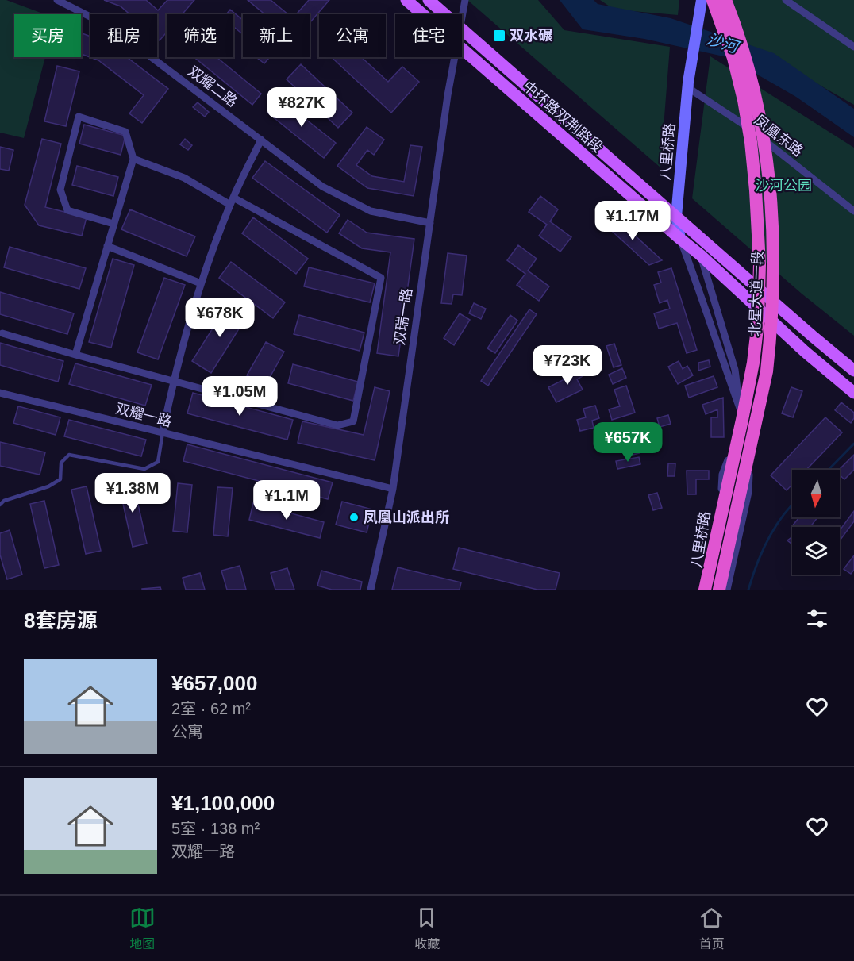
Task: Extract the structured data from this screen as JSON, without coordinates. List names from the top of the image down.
{
  "streets": {
    "highway": ["北星大道一段"],
    "main road": ["中环路双荆路段", "八里桥路"],
    "street": [
      "双耀二路",
      "凤凰东路",
      "双瑞一路",
      "双耀一路"
    ]
  },
  "crossings": [
    ["双耀二路", "双瑞一路"],
    ["中环路双荆路段", "八里桥路"],
    ["凤凰东路", "八里桥路"],
    ["八里桥路", "北星大道一段"],
    ["双瑞一路", "双耀一路"]
  ],
  "water": ["沙河"],
  "parks": ["沙河公园"],
  "places": {
    "transit": ["双水碾"],
    "other": ["凤凰山派出所"]
  },
  "north": "bottom",
  "page": {
    "chip": [
      "买房",
      "租房",
      "筛选",
      "新上",
      "公寓",
      "住宅"
    ],
    "price": [
      "¥827K",
      "¥1.17M",
      "¥678K",
      "¥723K",
      "¥1.05M",
      "¥657K",
      "¥1.38M",
      "¥1.1M"
    ],
    "heading": "8套房源",
    "list": [
      {
        "name": "¥657,000",
        "note": "2室 · 62 m² · 公寓"
      },
      {
        "name": "¥1,100,000",
        "note": "5室 · 138 m² · 双耀一路"
      }
    ],
    "tabs": ["地图", "收藏", "首页"]
  }
}
